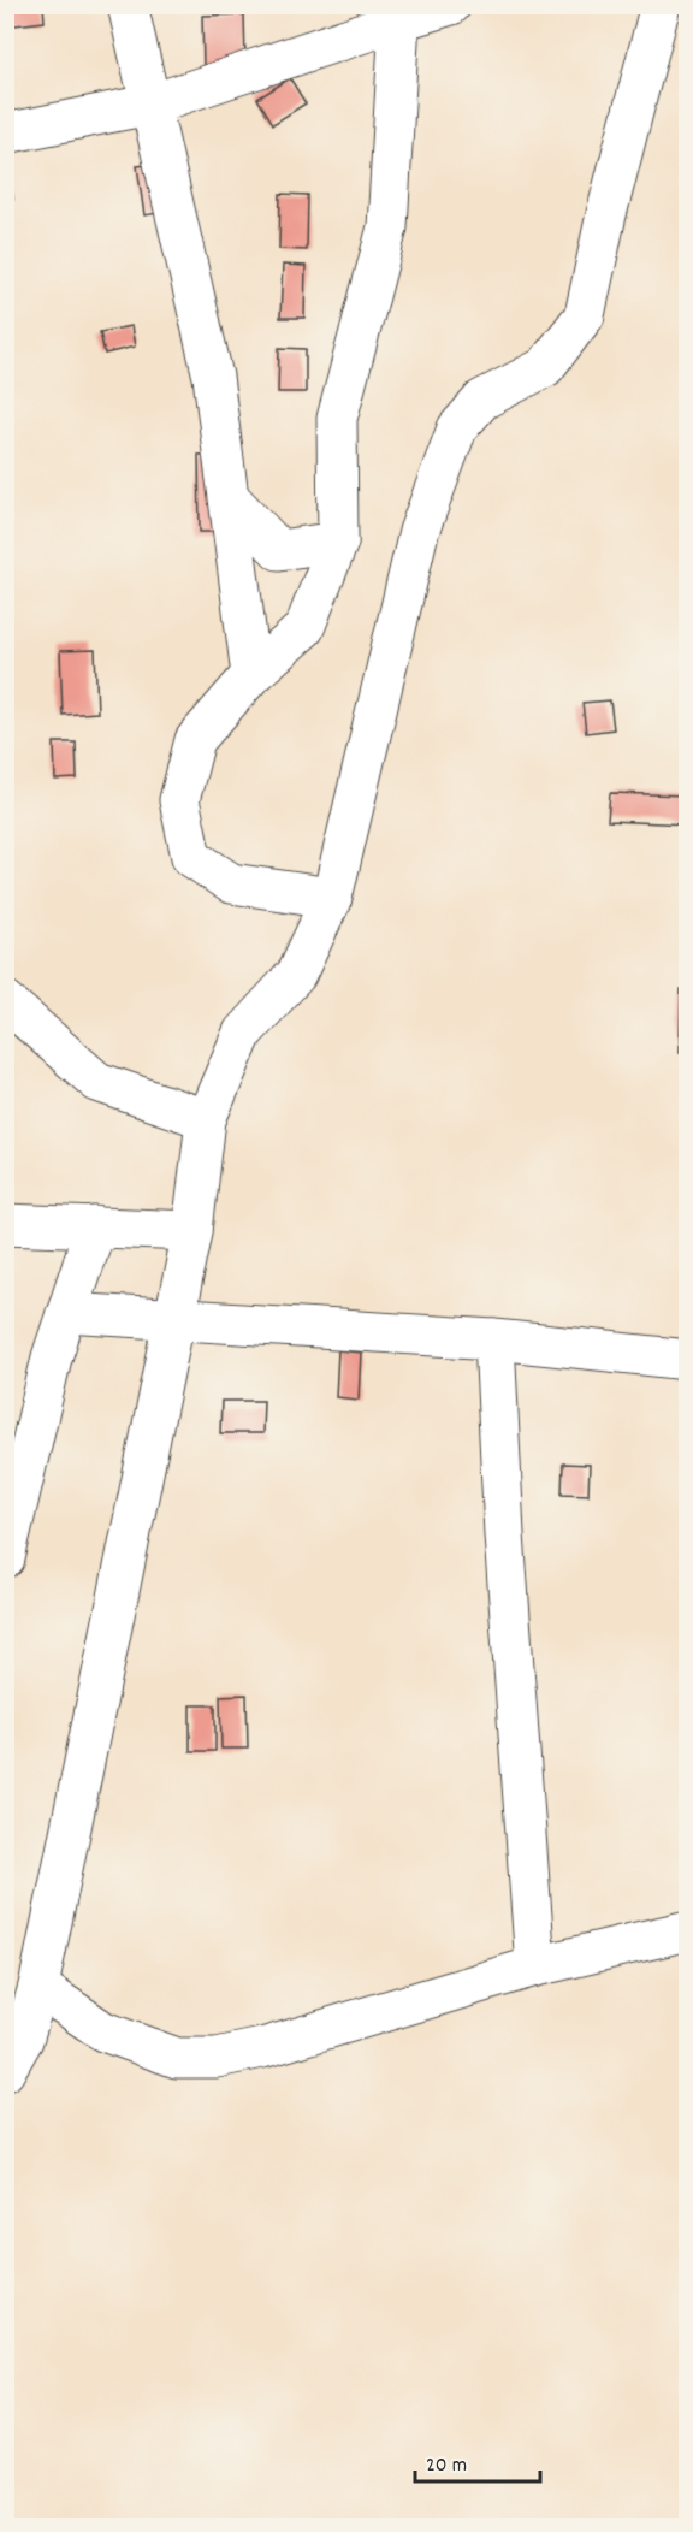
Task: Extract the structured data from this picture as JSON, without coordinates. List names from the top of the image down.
{
  "scale_bar": "20 m"
}
